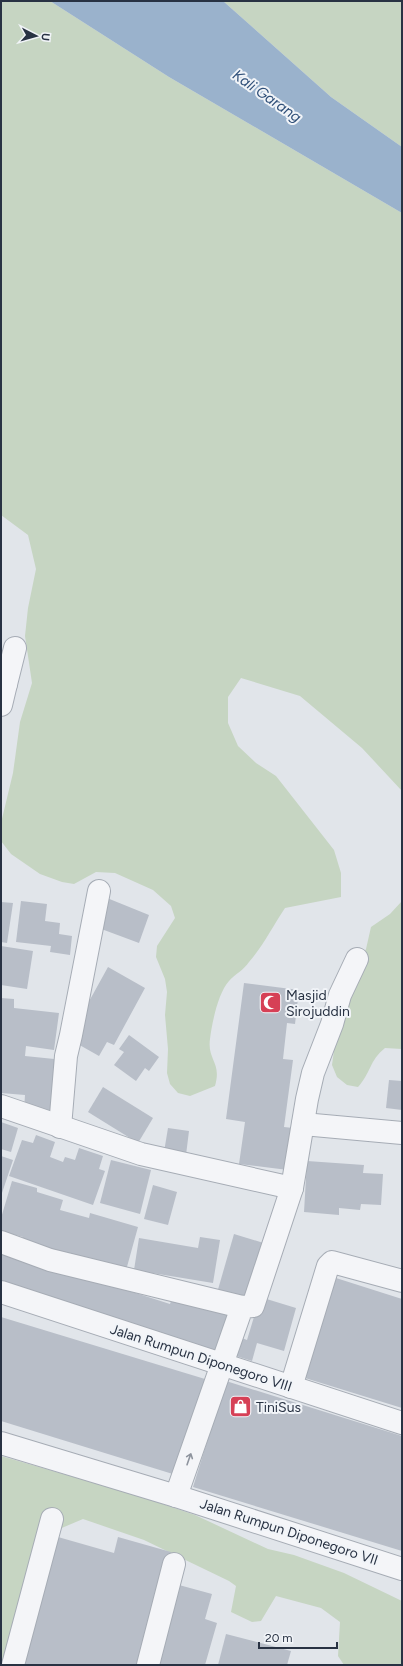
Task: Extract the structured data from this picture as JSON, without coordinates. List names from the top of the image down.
{
  "streets": {
    "street": ["Jalan Rumpun Diponegoro VIII", "Jalan Rumpun Diponegoro VII"]
  },
  "water": ["Kali Garang"],
  "places": {
    "mosque": ["Masjid Sirojuddin"],
    "shop": ["TiniSus"]
  },
  "scale_bar": "20 m",
  "north": "right"
}
